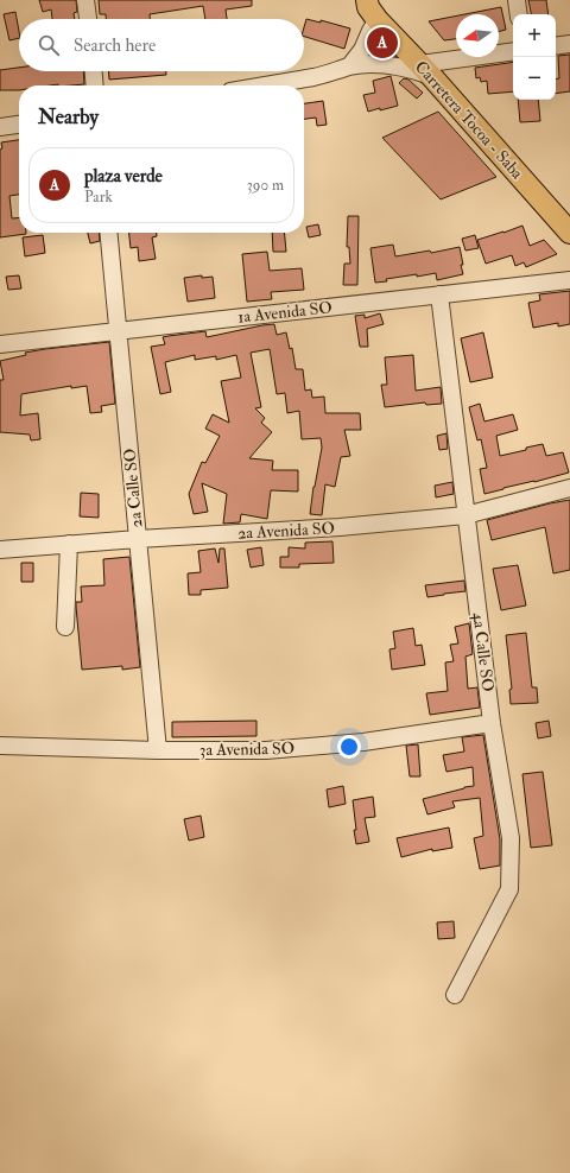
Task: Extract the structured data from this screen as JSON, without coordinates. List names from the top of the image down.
{
  "streets": {
    "main road": ["Carretera Tocoa - Saba"],
    "street": [
      "1a Avenida SO",
      "2a Calle SO",
      "2a Avenida SO",
      "4a Calle SO",
      "3a Avenida SO"
    ]
  },
  "crossings": [
    ["1a Avenida SO", "2a Calle SO"],
    ["1a Avenida SO", "4a Calle SO"],
    ["2a Calle SO", "2a Avenida SO"],
    ["2a Calle SO", "3a Avenida SO"],
    ["2a Avenida SO", "4a Calle SO"],
    ["4a Calle SO", "3a Avenida SO"]
  ],
  "north": "left",
  "page": {
    "map_buttons": ["+", "−"],
    "search": "Search here",
    "pins": "A",
    "heading": "Nearby",
    "list": [
      {
        "mark": "A",
        "name": "plaza verde",
        "note": "Park",
        "value": "390 m"
      }
    ]
  }
}
